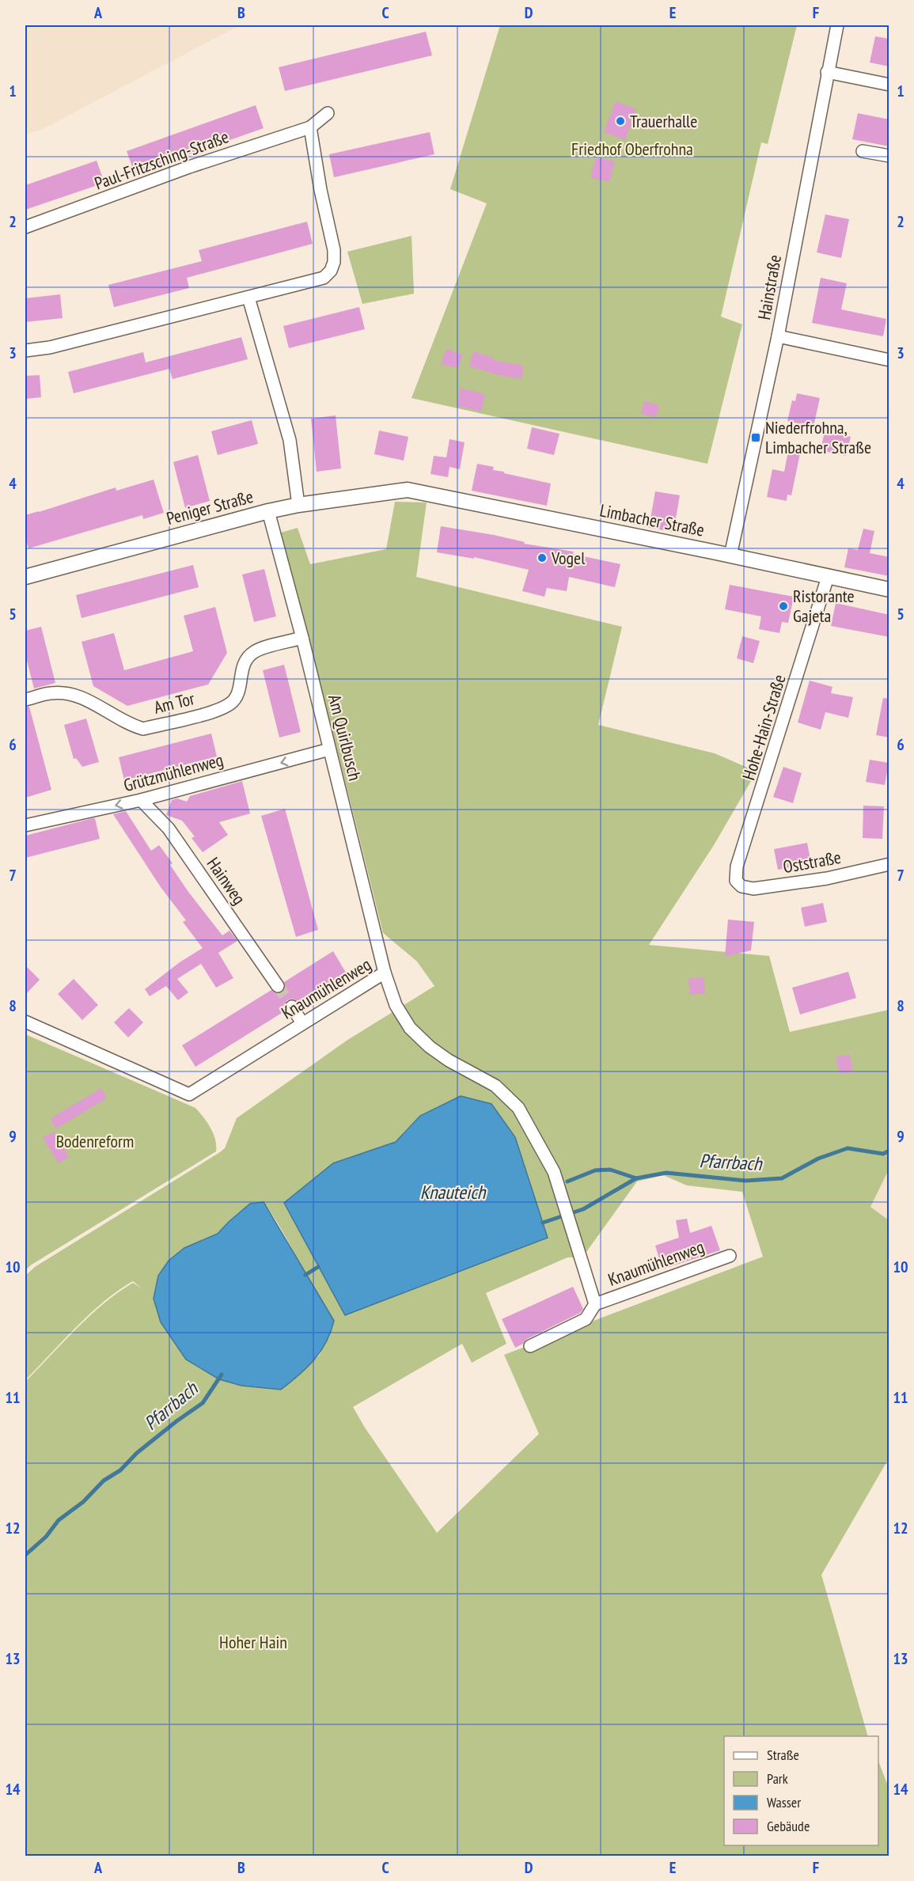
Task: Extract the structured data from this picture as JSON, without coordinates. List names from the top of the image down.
{
  "streets": {
    "street": [
      "Paul-Fritzsching-Straße",
      "Hainstraße",
      "Peniger Straße",
      "Limbacher Straße",
      "Am Tor",
      "Hohe-Hain-Straße",
      "Am Quirlbusch",
      "Grützmühlenweg",
      "Oststraße",
      "Hainweg",
      "Knaumühlenweg"
    ]
  },
  "crossings": [
    ["Hainstraße", "Limbacher Straße"],
    ["Peniger Straße", "Limbacher Straße"],
    ["Peniger Straße", "Am Quirlbusch"],
    ["Limbacher Straße", "Hohe-Hain-Straße"],
    ["Am Tor", "Am Quirlbusch"],
    ["Hohe-Hain-Straße", "Oststraße"],
    ["Am Quirlbusch", "Grützmühlenweg"],
    ["Am Quirlbusch", "Knaumühlenweg"],
    ["Grützmühlenweg", "Hainweg"]
  ],
  "one_way": ["Grützmühlenweg"],
  "water": ["Pfarrbach", "Knauteich"],
  "parks": ["Friedhof Oberfrohna", "Bodenreform", "Hoher Hain"],
  "places": {
    "other": ["Trauerhalle", "Vogel", "Ristorante Gajeta"],
    "transit": ["Niederfrohna, Limbacher Straße"]
  },
  "legend": [
    "Straße",
    "Park",
    "Wasser",
    "Gebäude"
  ],
  "grid": {
    "columns": [
      "A",
      "B",
      "C",
      "D",
      "E",
      "F"
    ],
    "rows": [
      "1",
      "2",
      "3",
      "4",
      "5",
      "6",
      "7",
      "8",
      "9",
      "10",
      "11",
      "12",
      "13",
      "14"
    ]
  }
}
